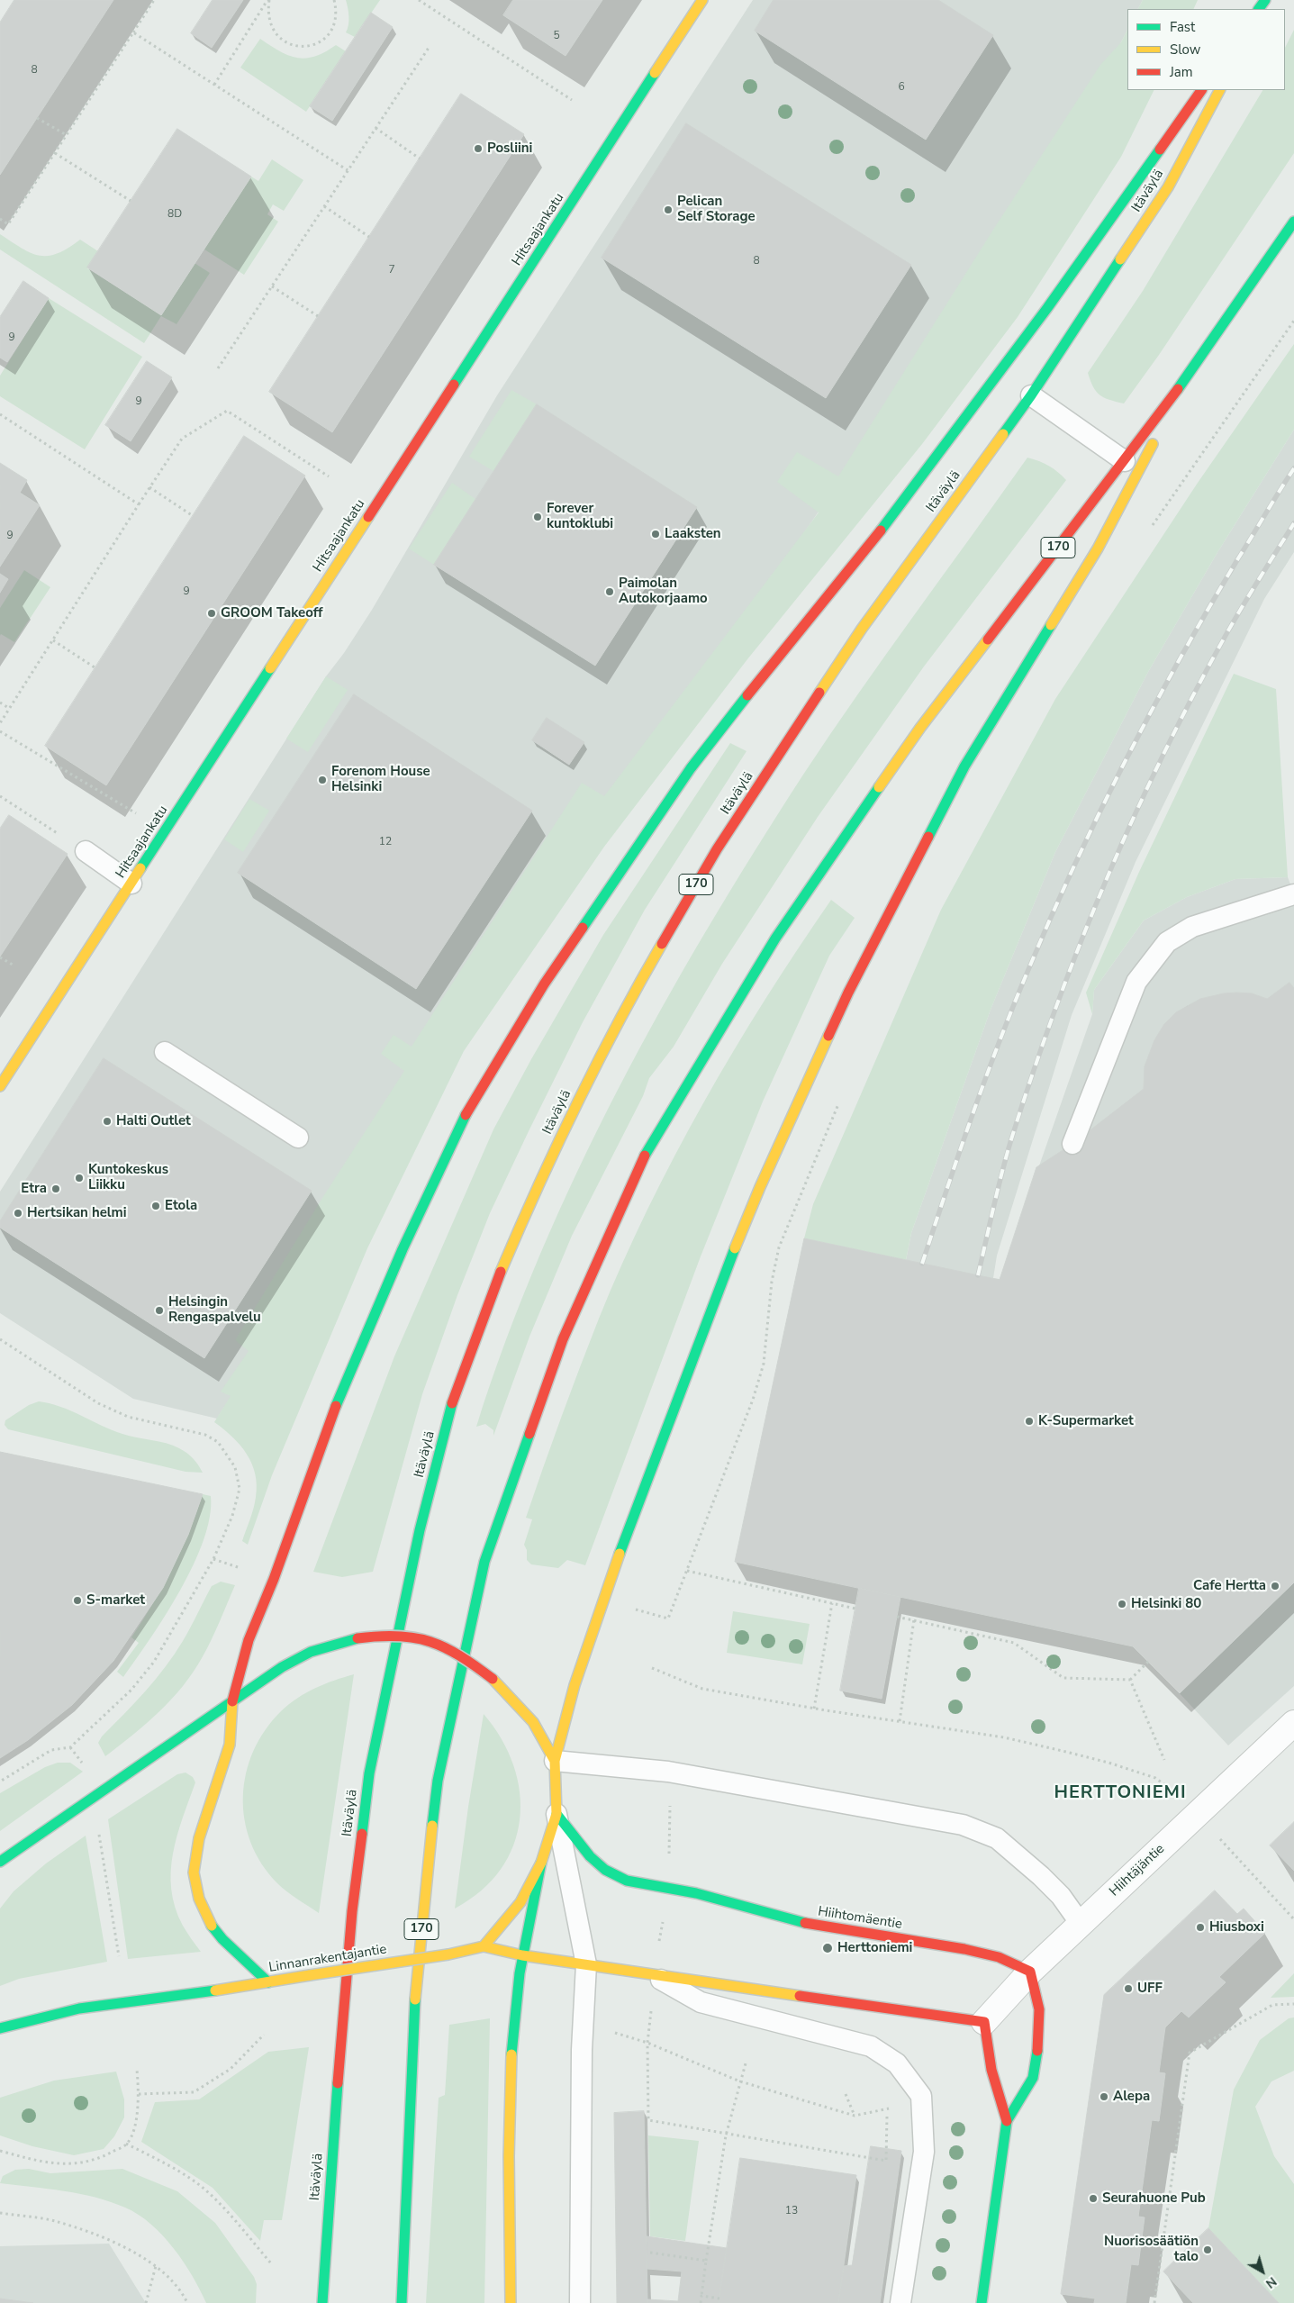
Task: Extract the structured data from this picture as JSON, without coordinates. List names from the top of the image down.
{
  "streets": {
    "main road": [
      "Itäväylä",
      "Hitsaajankatu",
      "170",
      "Hiihtomäentie",
      "Linnanrakentajantie"
    ],
    "street": ["Hiihtäjäntie"]
  },
  "crossings": [
    ["Hiihtäjäntie", "Hiihtomäentie"]
  ],
  "districts": ["HERTTONIEMI"],
  "places": [
    "Posliini",
    "Pelican Self Storage",
    "Forever kuntoklubi",
    "Laaksten",
    "Paimolan Autokorjaamo",
    "GROOM Takeoff",
    "Forenom House Helsinki",
    "Halti Outlet",
    "Kuntokeskus Liikku",
    "Etra",
    "Etola",
    "Hertsikan helmi",
    "Helsingin Rengaspalvelu",
    "K-Supermarket",
    "Cafe Hertta",
    "S-market",
    "Helsinki 80",
    "Hiusboxi",
    "Herttoniemi",
    "UFF",
    "Alepa",
    "Seurahuone Pub",
    "Nuorisosäätiön talo"
  ],
  "house_numbers": [
    "5",
    "8",
    "6",
    "8D",
    "8",
    "7",
    "9",
    "9",
    "9",
    "9",
    "12",
    "13"
  ],
  "legend": ["Fast", "Slow", "Jam"],
  "north": "bottom right"
}
